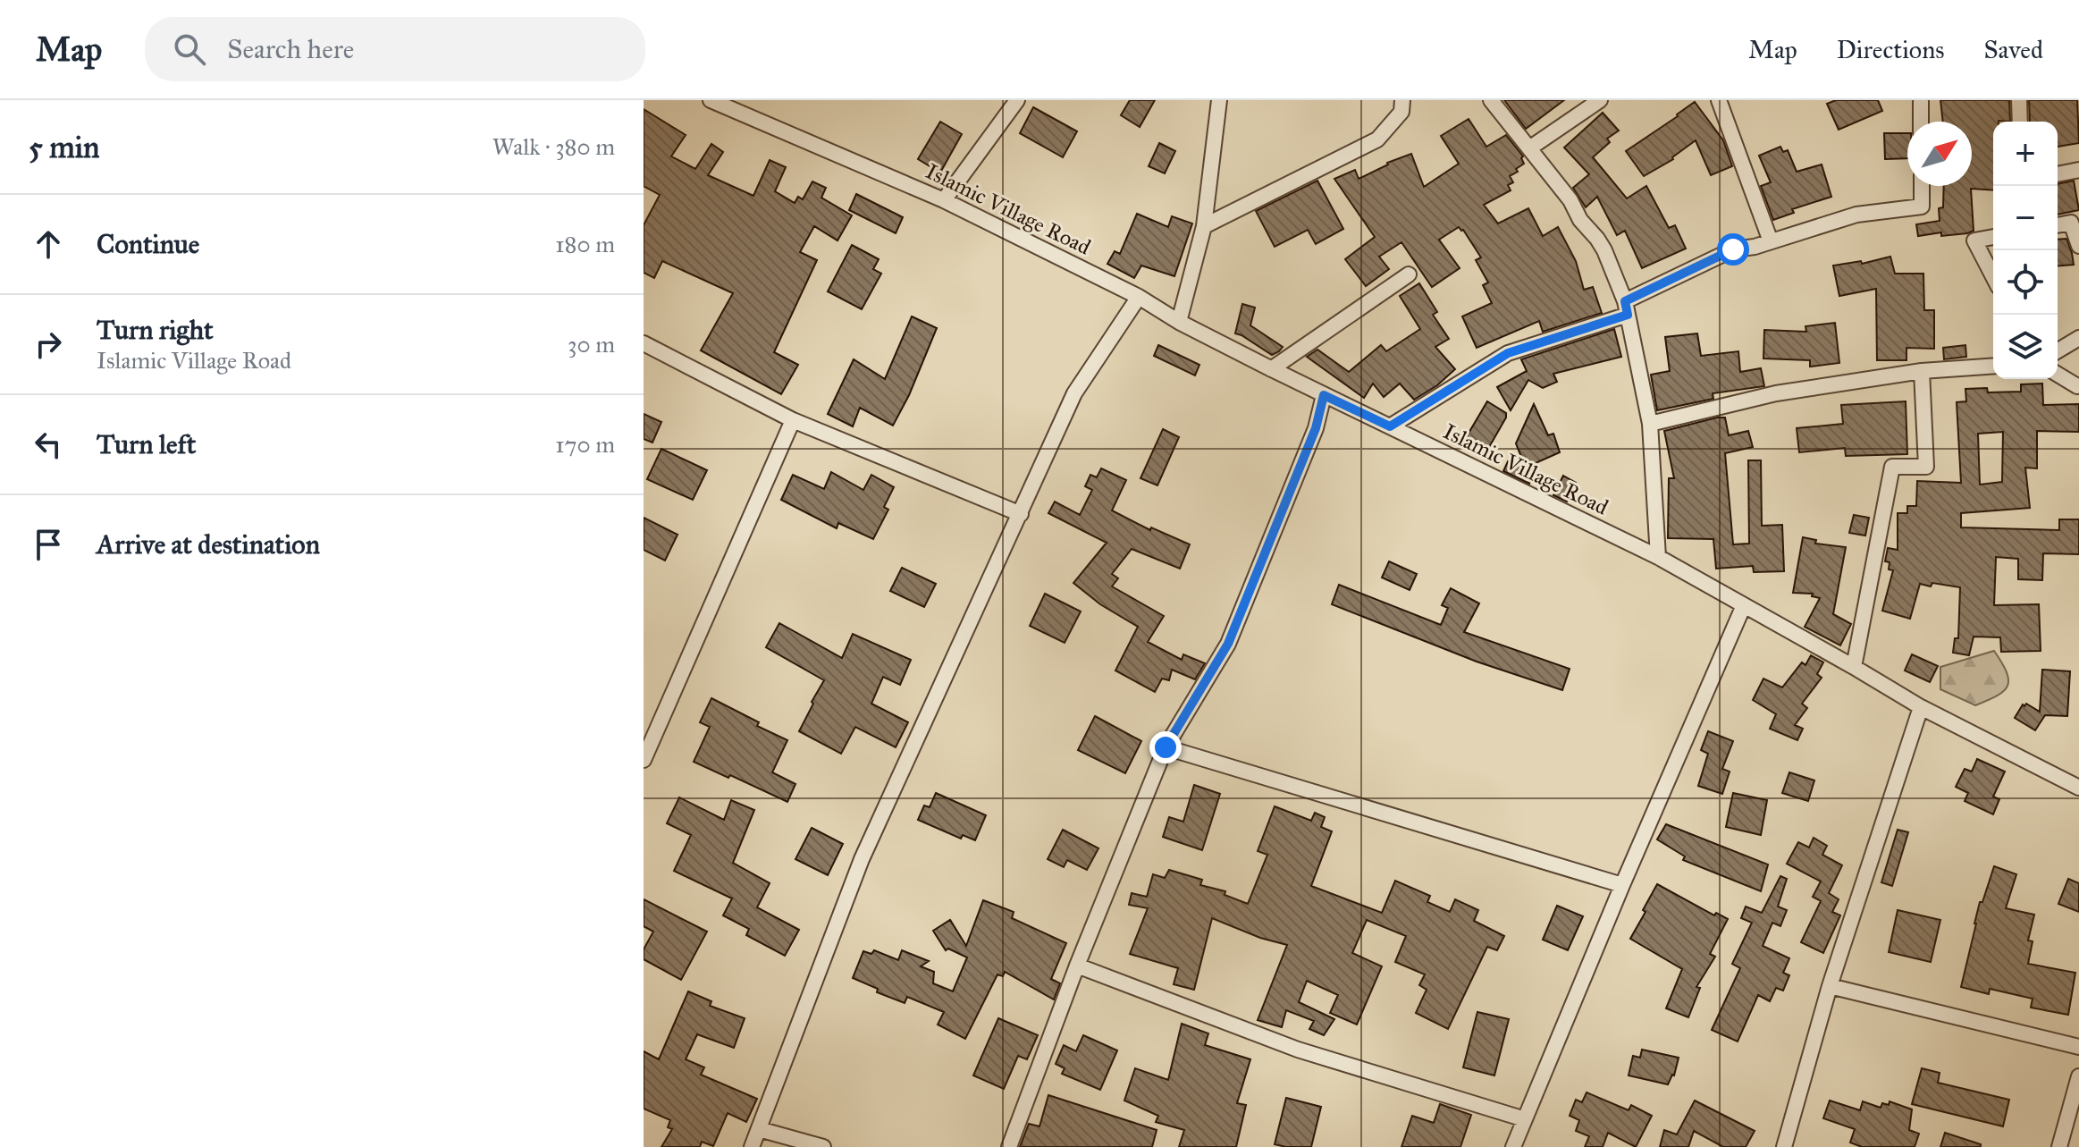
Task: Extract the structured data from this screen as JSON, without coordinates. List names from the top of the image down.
{
  "streets": {
    "street": ["Islamic Village Road"]
  },
  "north": "top right",
  "page": {
    "header": "Map",
    "search": "Search here",
    "nav": ["Map", "Directions", "Saved"],
    "heading": ["5 min", "Walk · 380 m"],
    "map_buttons": ["+", "−"],
    "list": [
      ["Continue", "180 m"],
      ["Turn right", "Islamic Village Road", "30 m"],
      ["Turn left", "170 m"],
      "Arrive at destination"
    ]
  }
}
